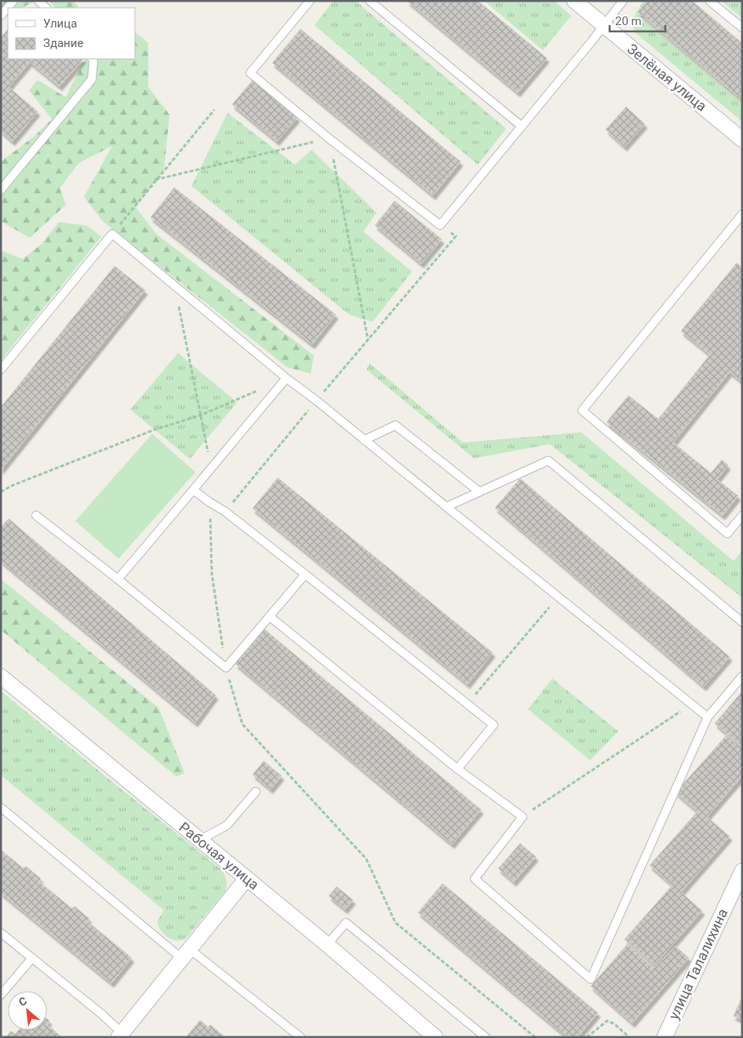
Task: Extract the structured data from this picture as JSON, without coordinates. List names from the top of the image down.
{
  "streets": {
    "street": ["Зелёная улица", "Рабочая улица", "улица Талалихина"]
  },
  "legend": ["Улица", "Здание"],
  "scale_bar": "20 m",
  "north": "top left"
}
